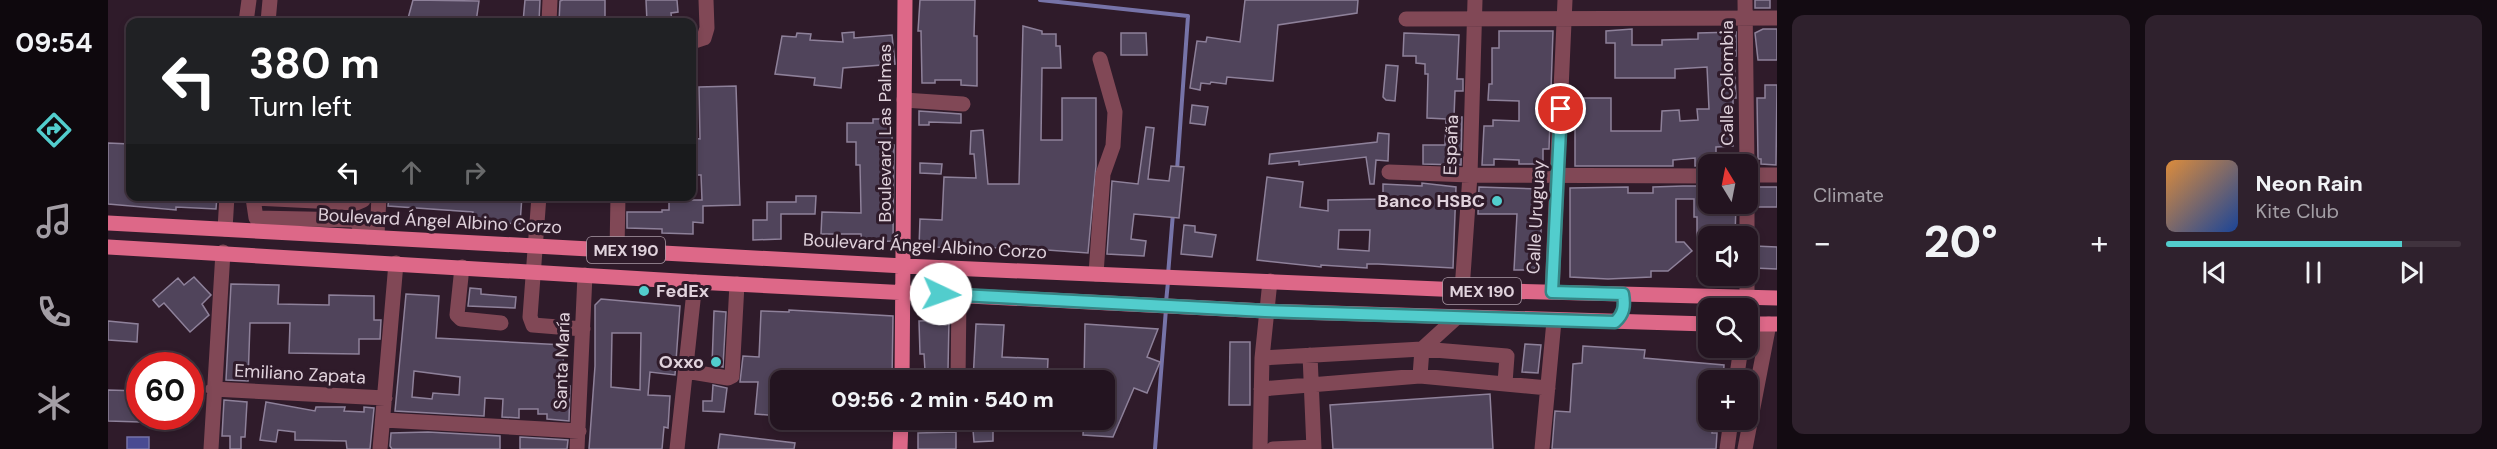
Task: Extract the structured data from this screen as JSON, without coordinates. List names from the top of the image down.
{
  "streets": {
    "main road": ["Boulevard Las Palmas", "Boulevard Ángel Albino Corzo", "MEX 190"],
    "street": [
      "Calle Colombia",
      "España",
      "Calle Uruguay",
      "Santa María",
      "Emiliano Zapata"
    ]
  },
  "crossings": [
    ["Boulevard Las Palmas", "Boulevard Ángel Albino Corzo"],
    ["Boulevard Las Palmas", "MEX 190"],
    ["España", "Boulevard Ángel Albino Corzo"],
    ["Calle Uruguay", "Boulevard Ángel Albino Corzo"],
    ["MEX 190", "Santa María"]
  ],
  "places": ["Banco HSBC", "FedEx", "Oxxo"],
  "north": "top",
  "page": {
    "tabs": "09:54",
    "tile": "Climate",
    "turn": ["380 m", "Turn left"],
    "map_buttons": "+",
    "song": ["Neon Rain", "Kite Club"],
    "heat": ["−", "20°", "+"],
    "limit": "60",
    "trip": "09:56 · 2 min · 540 m"
  }
}
